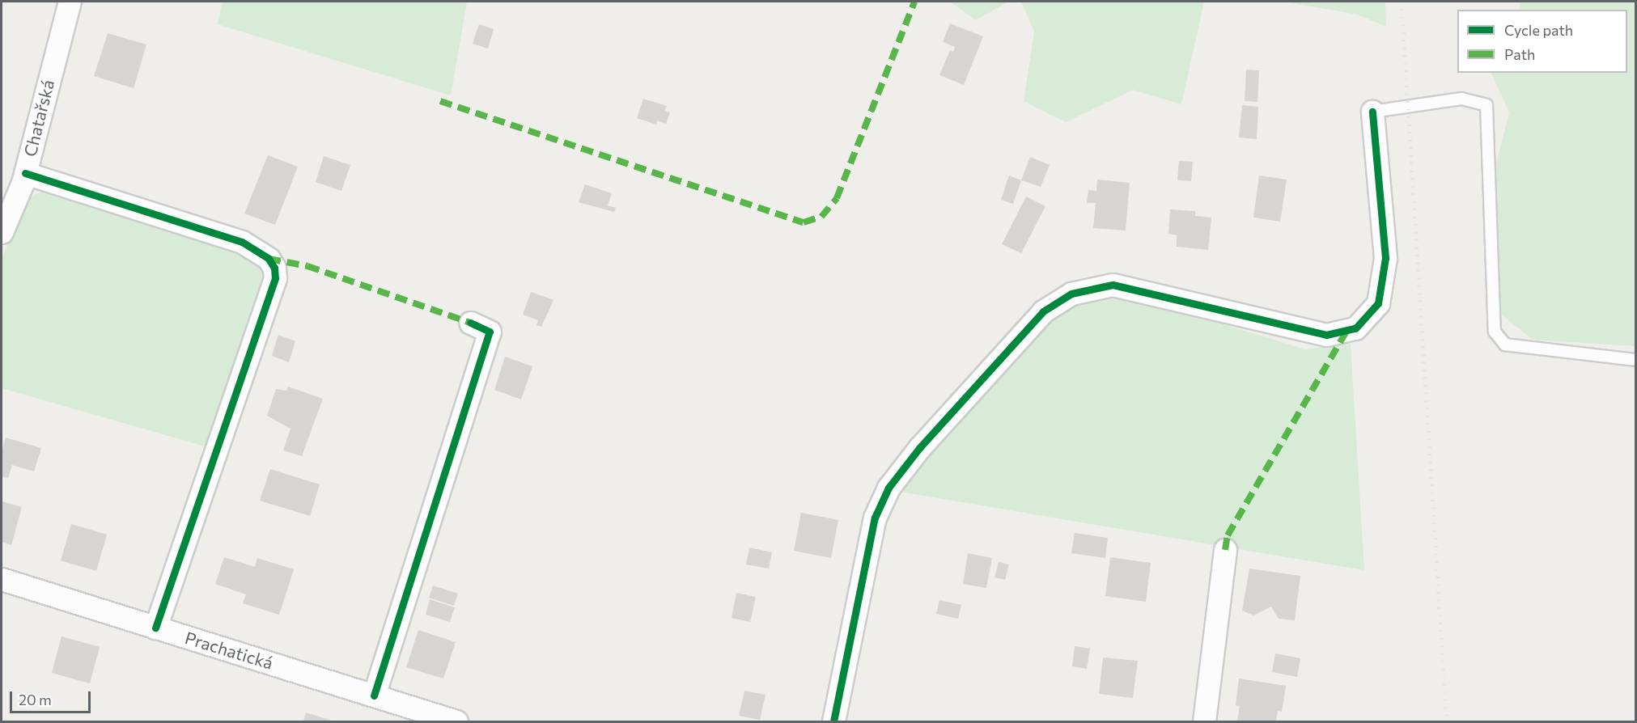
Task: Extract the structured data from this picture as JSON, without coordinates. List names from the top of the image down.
{
  "streets": {
    "street": ["Chatařská", "Prachatická"]
  },
  "legend": ["Cycle path", "Path"],
  "scale_bar": "20 m"
}
